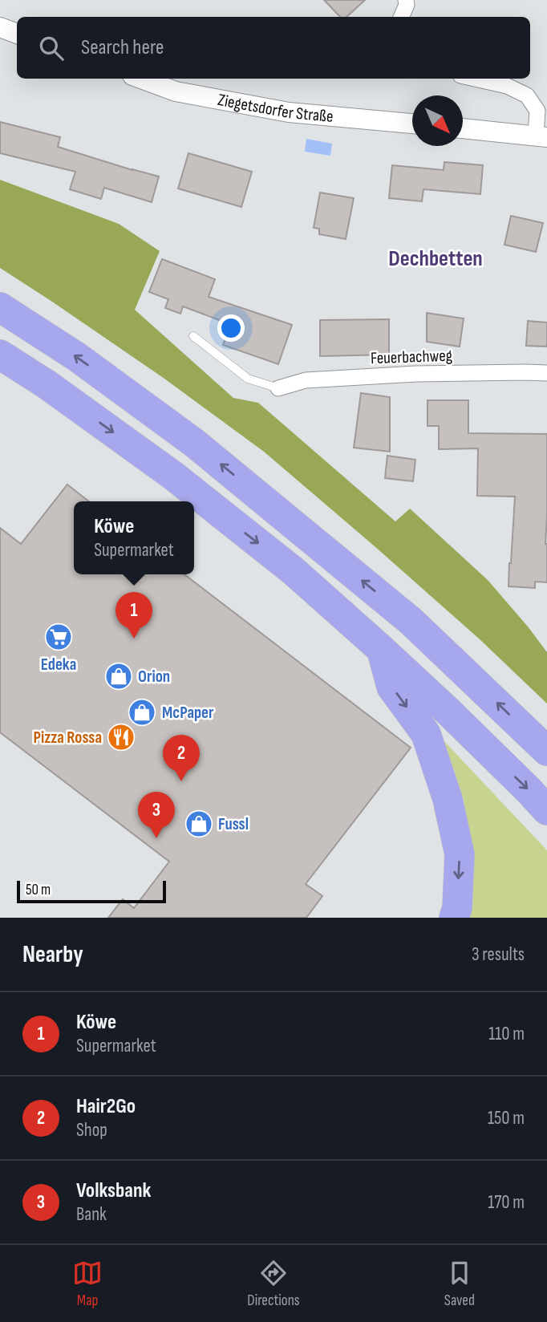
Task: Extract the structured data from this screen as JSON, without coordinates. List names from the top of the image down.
{
  "streets": {
    "street": ["Ziegetsdorfer Straße", "Feuerbachweg"]
  },
  "districts": ["Dechbetten"],
  "places": {
    "supermarket": ["Edeka"],
    "shop": ["Orion", "McPaper", "Fussl"],
    "restaurant": ["Pizza Rossa"]
  },
  "scale_bar": "50 m",
  "north": "bottom right",
  "page": {
    "search": "Search here",
    "popup": ["Köwe", "Supermarket"],
    "pins": ["1", "2", "3"],
    "scale": "50 m",
    "heading": ["Nearby", "3 results"],
    "list": [
      {
        "mark": "1",
        "name": "Köwe",
        "note": "Supermarket",
        "value": "110 m"
      },
      {
        "mark": "2",
        "name": "Hair2Go",
        "note": "Shop",
        "value": "150 m"
      },
      {
        "mark": "3",
        "name": "Volksbank",
        "note": "Bank",
        "value": "170 m"
      }
    ],
    "nav": ["Map", "Directions", "Saved"]
  }
}
